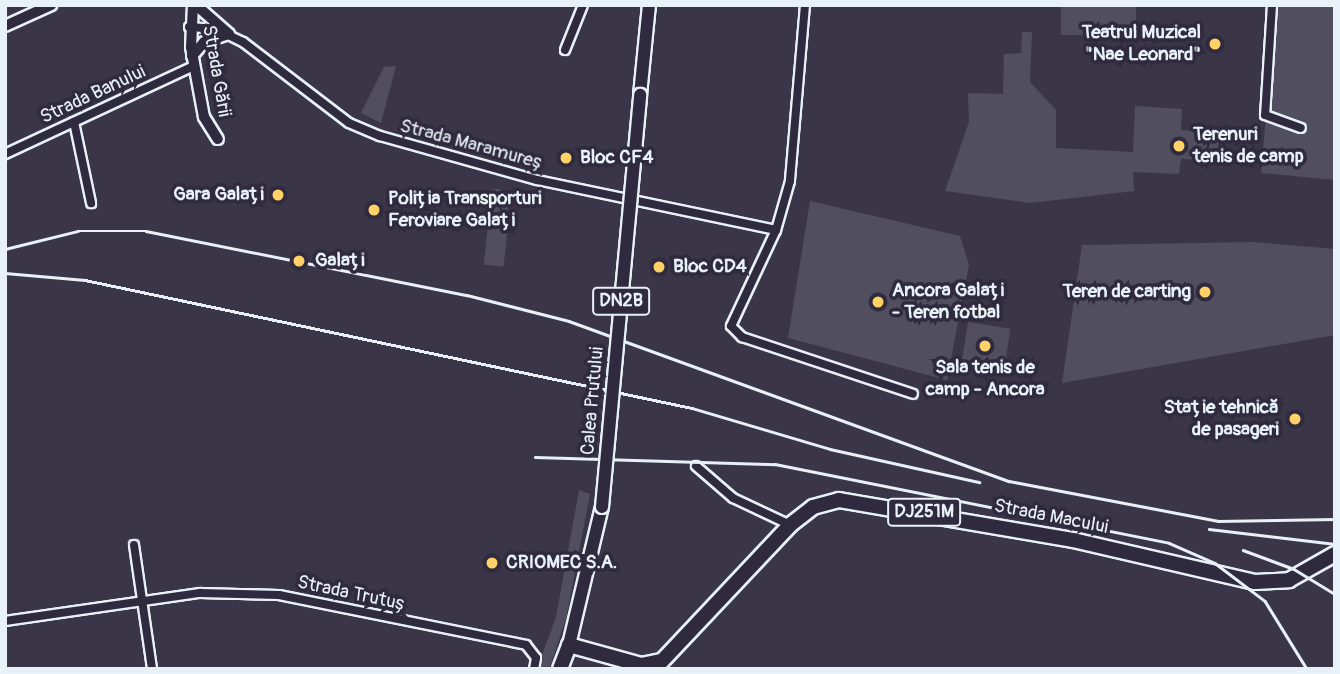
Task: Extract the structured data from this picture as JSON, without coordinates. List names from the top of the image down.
{
  "streets": {
    "highway": [
      "DN2B",
      "Calea Prutului",
      "DJ251M",
      "Strada Macului"
    ],
    "main road": ["Strada Gării"],
    "street": ["Strada Banului", "Strada Maramureș", "Strada Trutuș"]
  },
  "crossings": [
    ["Strada Gării", "Strada Banului"],
    ["Strada Gării", "Strada Maramureș"],
    ["Calea Prutului", "Strada Macului"]
  ],
  "places": [
    "Teatrul Muzical \"Nae Leonard\"",
    "Terenuri tenis de camp",
    "Bloc CF4",
    "Gara Galați",
    "Poliția Transporturi Feroviare Galați",
    "Galați",
    "Bloc CD4",
    "Teren de carting",
    "Ancora Galați - Teren fotbal",
    "Sala tenis de camp - Ancora",
    "Stație tehnică de pasageri",
    "CRIOMEC S.A."
  ]
}
